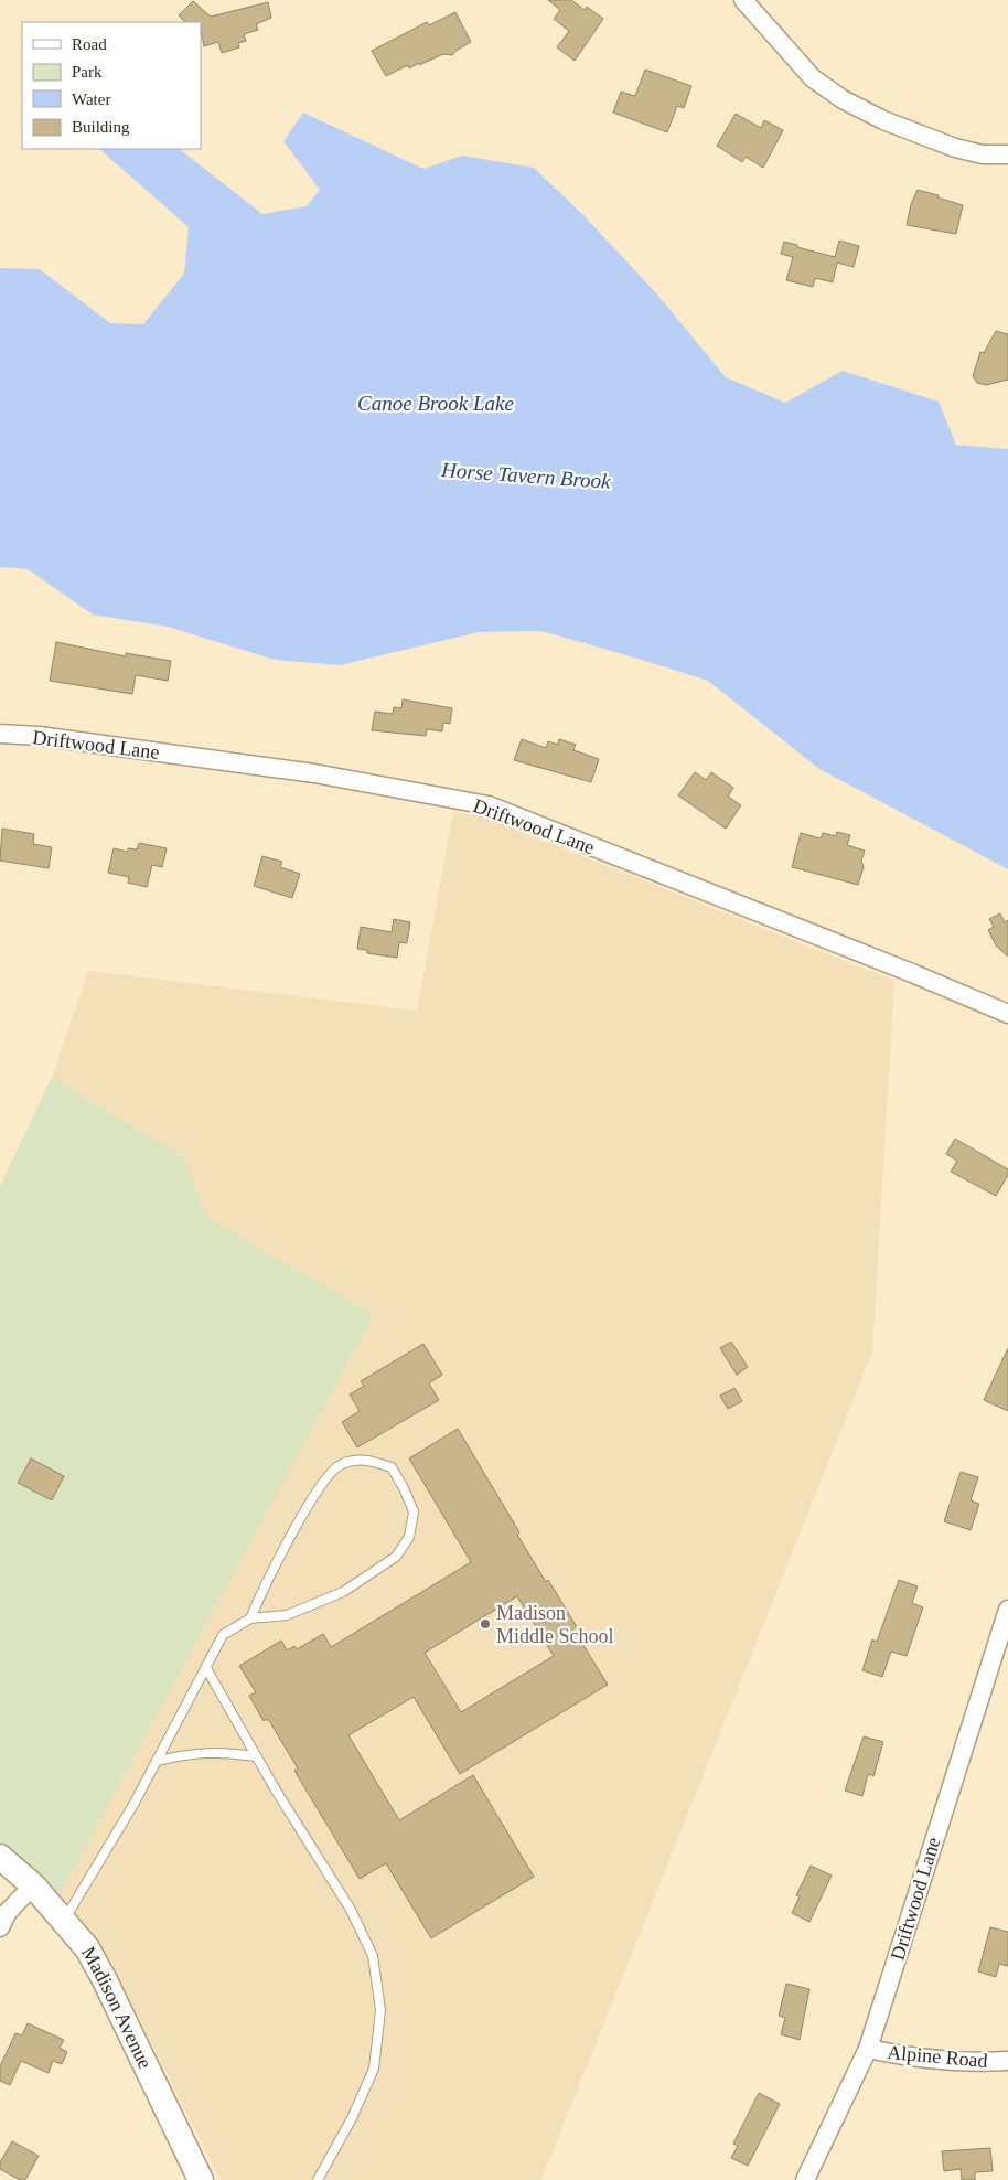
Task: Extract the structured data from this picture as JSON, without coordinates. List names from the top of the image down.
{
  "streets": {
    "street": ["Driftwood Lane", "Madison Avenue", "Alpine Road"]
  },
  "crossings": [
    ["Driftwood Lane", "Alpine Road"]
  ],
  "water": ["Canoe Brook Lake", "Horse Tavern Brook"],
  "places": ["Madison Middle School"],
  "legend": [
    "Road",
    "Park",
    "Water",
    "Building"
  ]
}
